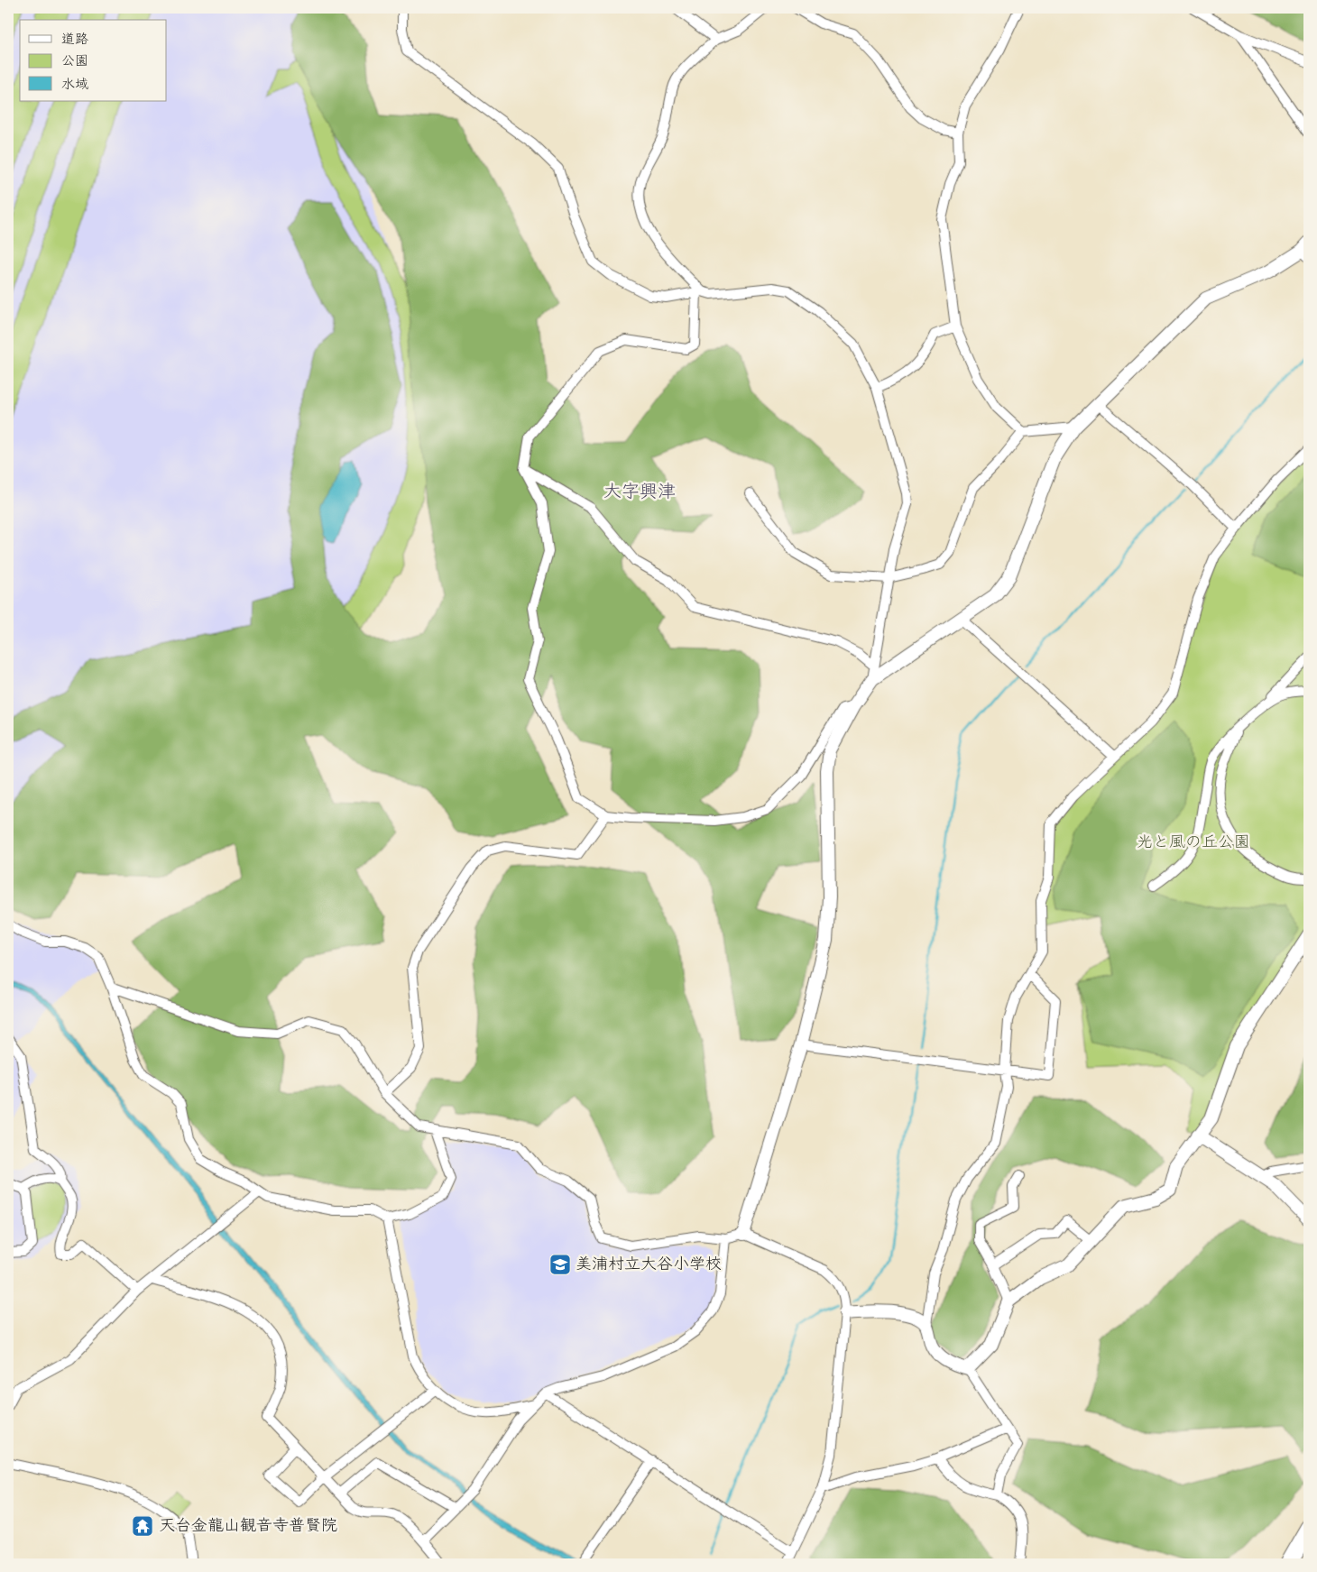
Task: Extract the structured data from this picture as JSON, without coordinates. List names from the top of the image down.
{
  "districts": ["大字興津"],
  "parks": ["光と風の丘公園"],
  "places": {
    "school or university": ["美浦村立大谷小学校"],
    "temple": ["天台金龍山観音寺普賢院"]
  },
  "legend": ["道路", "公園", "水域"]
}
